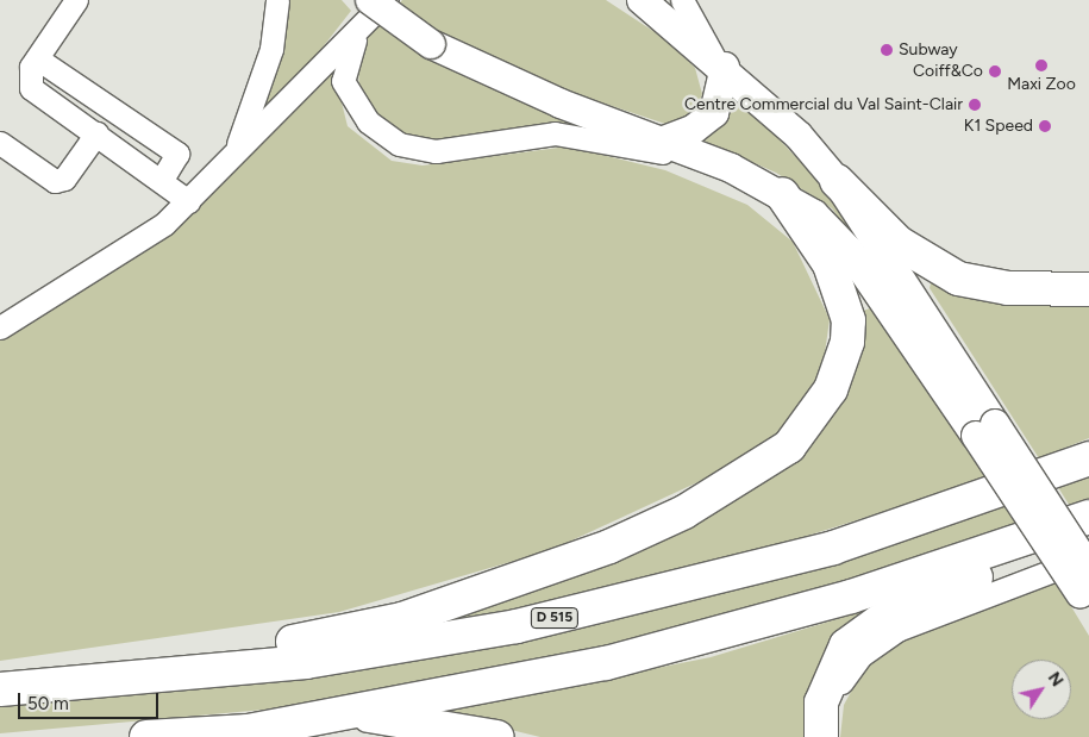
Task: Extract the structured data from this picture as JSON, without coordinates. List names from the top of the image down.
{
  "streets": {
    "highway": ["D 515"]
  },
  "places": [
    "Subway",
    "Maxi Zoo",
    "Coiff&Co",
    "Centre Commercial du Val Saint-Clair",
    "K1 Speed"
  ],
  "scale_bar": "50 m",
  "north": "top right"
}
